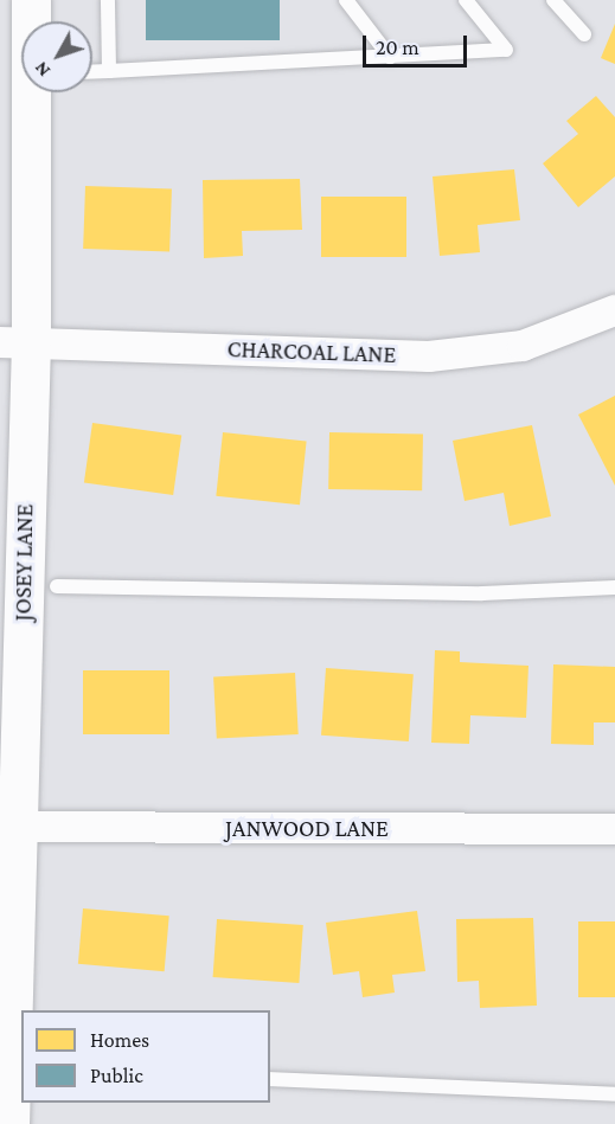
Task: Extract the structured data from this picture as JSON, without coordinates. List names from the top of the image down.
{
  "streets": {
    "main road": ["JOSEY LANE"],
    "street": ["CHARCOAL LANE", "JANWOOD LANE"]
  },
  "crossings": [
    ["CHARCOAL LANE", "JOSEY LANE"],
    ["JOSEY LANE", "JANWOOD LANE"]
  ],
  "legend": ["Homes", "Public"],
  "scale_bar": "20 m",
  "north": "bottom left"
}
